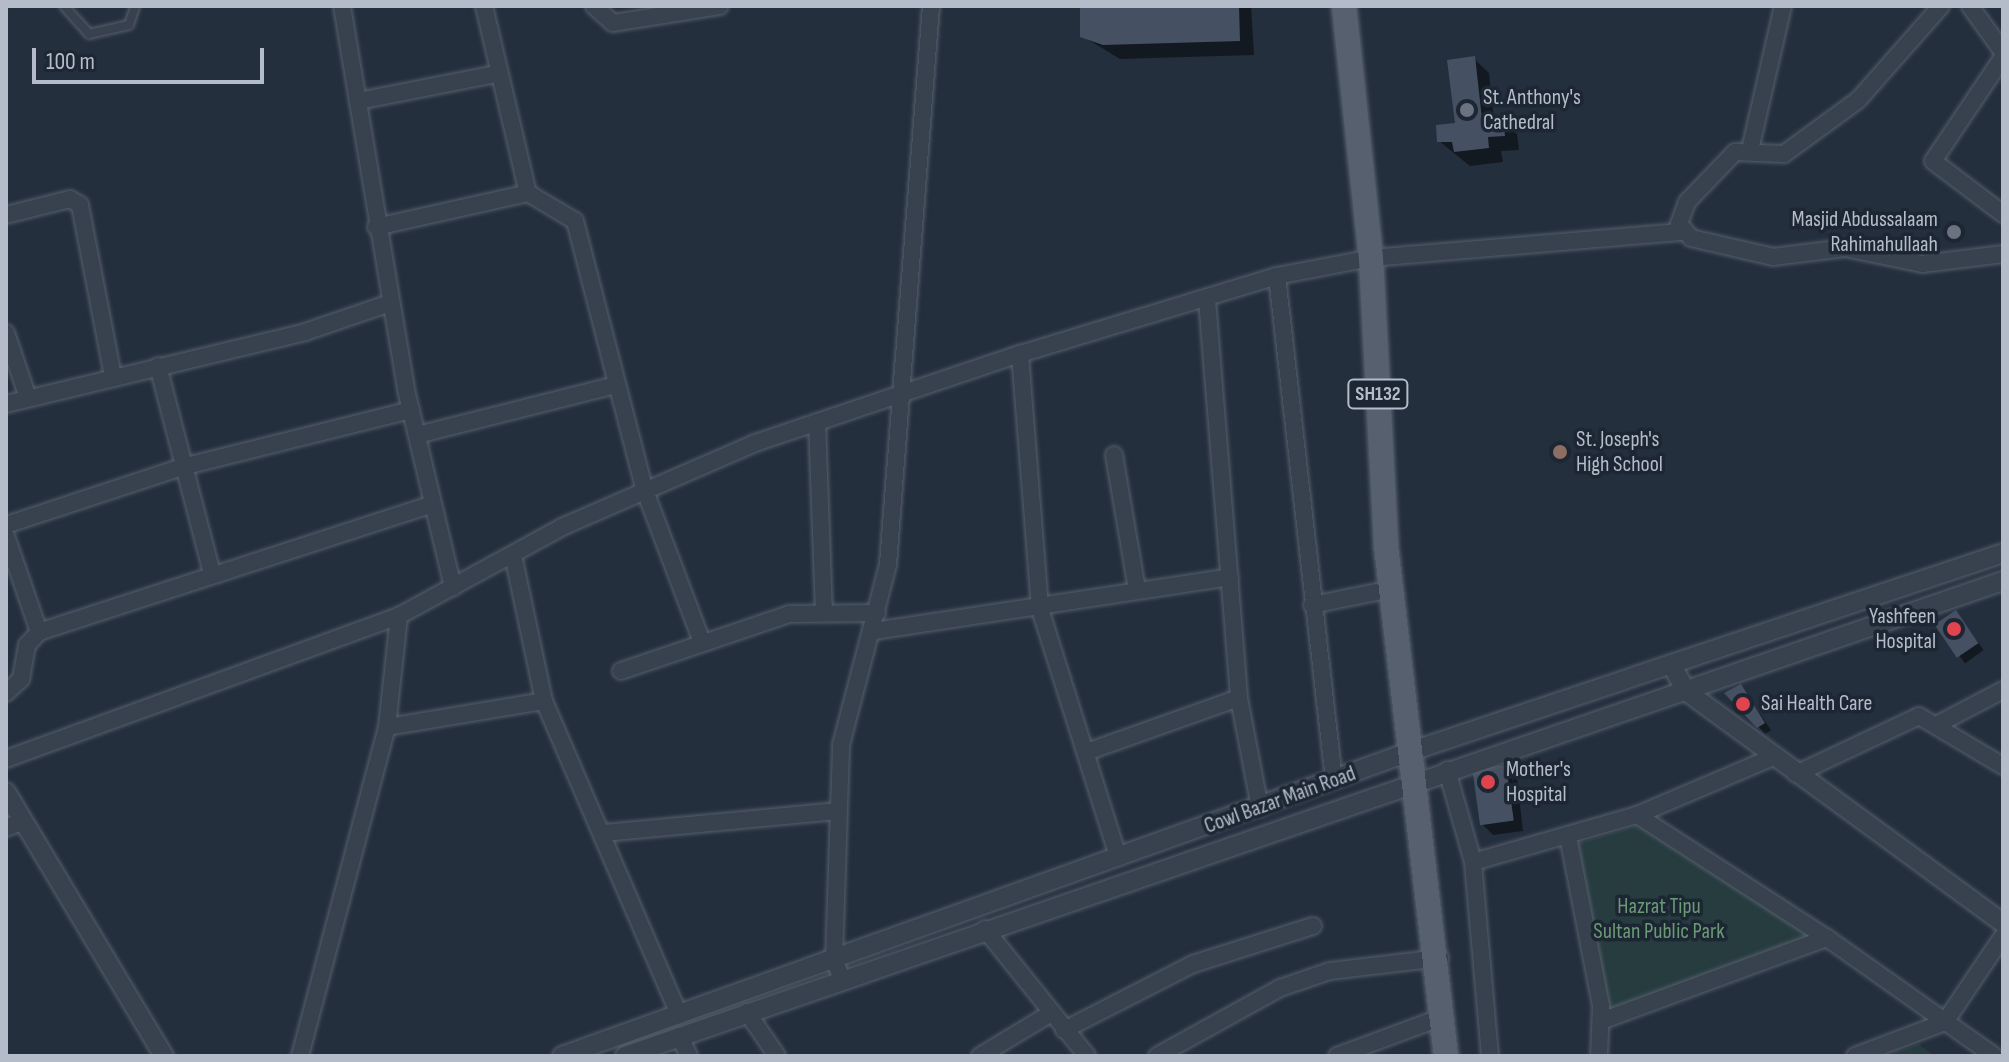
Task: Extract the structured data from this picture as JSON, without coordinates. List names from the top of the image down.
{
  "streets": {
    "main road": ["SH132"],
    "street": ["Cowl Bazar Main Road"]
  },
  "crossings": [
    ["SH132", "Cowl Bazar Main Road"]
  ],
  "parks": ["Hazrat Tipu Sultan Public Park"],
  "places": [
    "St. Anthony's Cathedral",
    "Masjid Abdussalaam Rahimahullaah",
    "St. Joseph's High School",
    "Yashfeen Hospital",
    "Sai Health Care",
    "Mother's Hospital"
  ],
  "scale_bar": "100 m"
}
